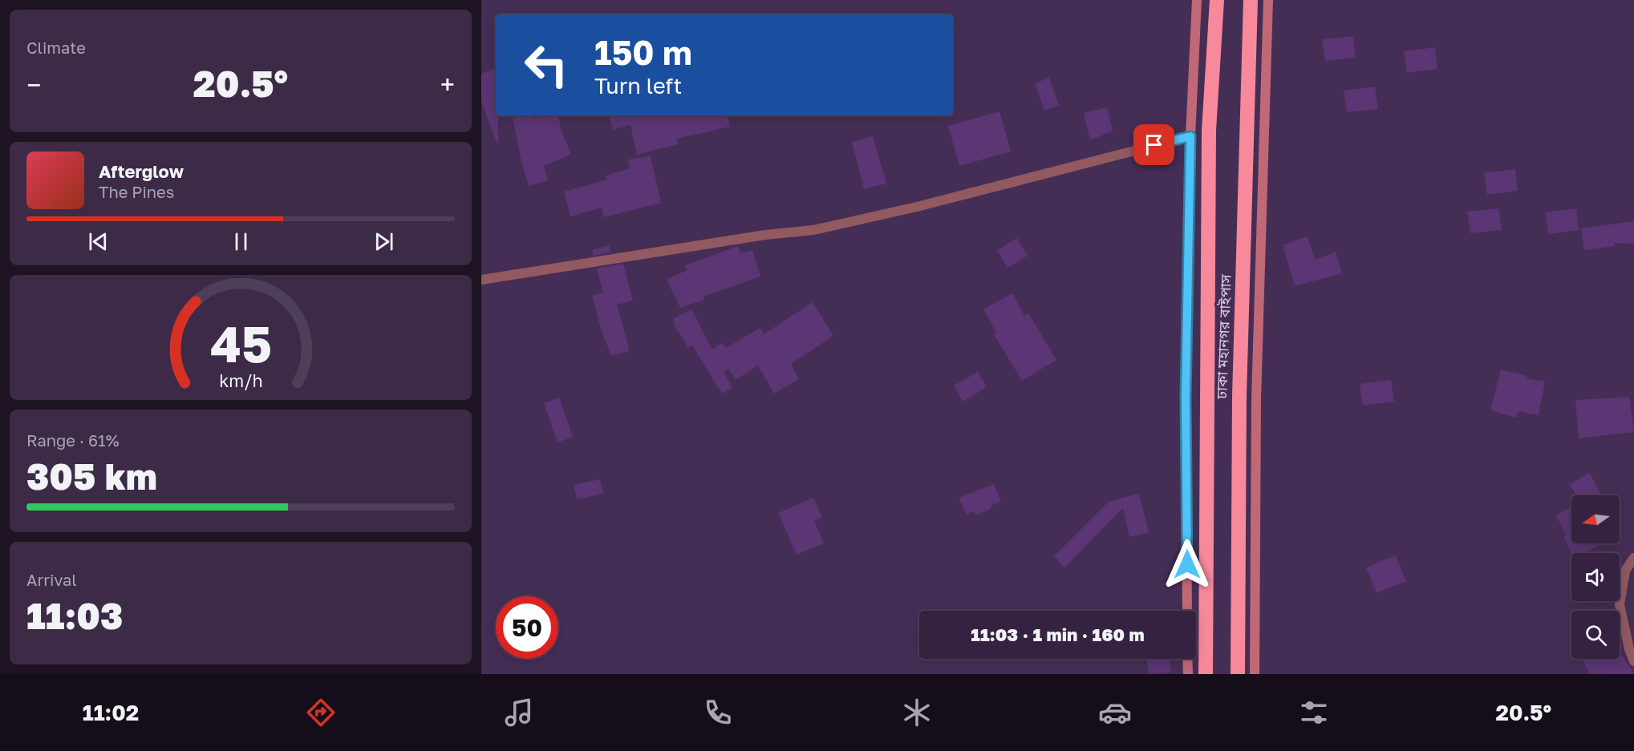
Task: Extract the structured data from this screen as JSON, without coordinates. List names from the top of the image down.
{
  "streets": {
    "highway": ["ঢাকা মহানগর বাইপাস"]
  },
  "north": "left",
  "page": {
    "tile": [
      "Climate",
      ["Range · 61%", "305 km"],
      ["Arrival", "11:03"]
    ],
    "turn": ["150 m", "Turn left"],
    "heat": ["−", "20.5°", "+"],
    "song": ["Afterglow", "The Pines"],
    "limit": "50",
    "trip": "11:03 · 1 min · 160 m",
    "tabs": ["11:02", "20.5°"],
    "gauge": ["45", "km/h"]
  }
}
